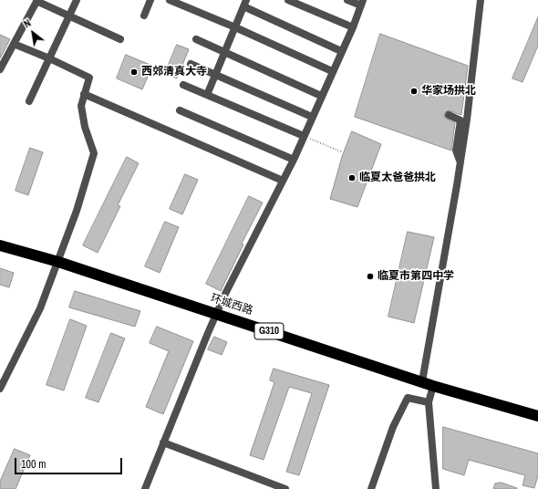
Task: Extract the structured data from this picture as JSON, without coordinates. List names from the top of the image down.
{
  "streets": {
    "highway": ["环城西路", "G310"]
  },
  "places": [
    "西郊清真大寺",
    "华家场拱北",
    "临夏太爸爸拱北",
    "临夏市第四中学"
  ],
  "scale_bar": "100 m",
  "north": "top left"
}
